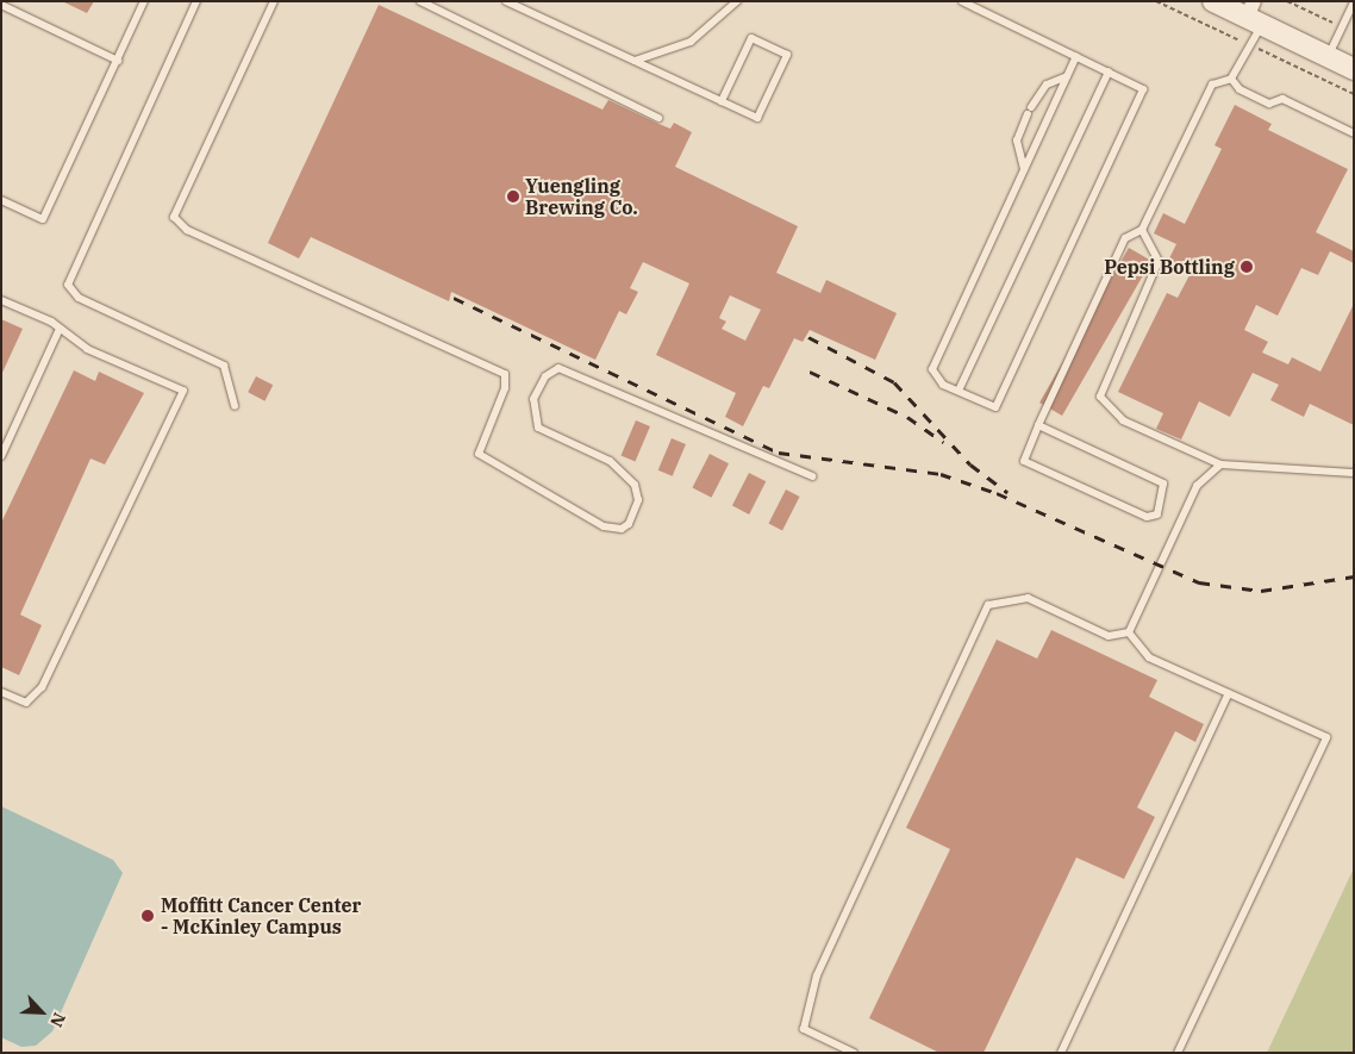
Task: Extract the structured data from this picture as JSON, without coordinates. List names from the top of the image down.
{
  "places": ["Yuengling Brewing Co.", "Pepsi Bottling", "Moffitt Cancer Center - McKinley Campus"],
  "north": "bottom right"
}
